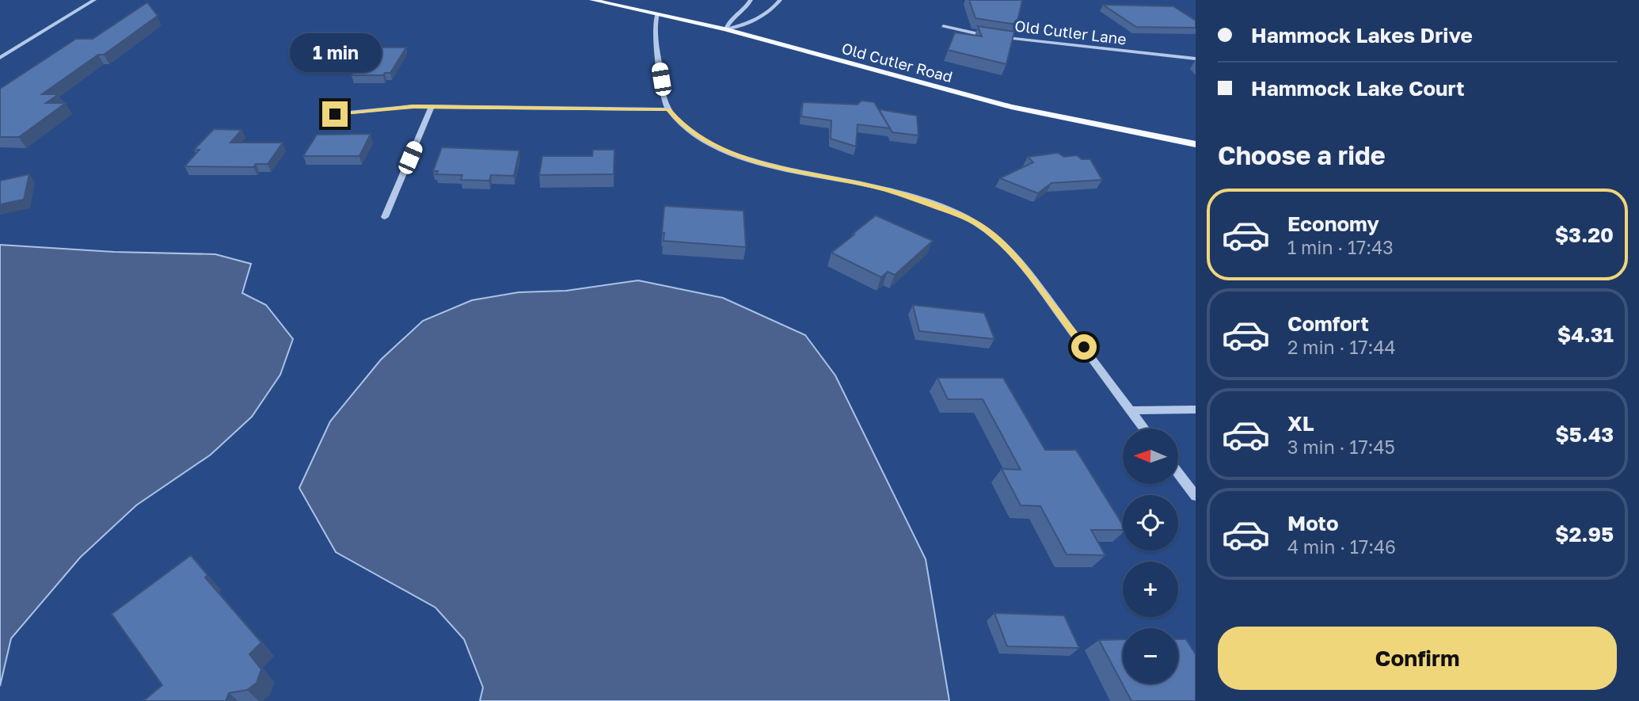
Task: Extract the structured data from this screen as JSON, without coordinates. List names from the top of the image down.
{
  "streets": {
    "main road": ["Old Cutler Road"],
    "street": ["Old Cutler Lane"]
  },
  "north": "left",
  "page": {
    "banner": ["Hammock Lakes Drive", "Hammock Lake Court"],
    "bubble": "1 min",
    "heading": "Choose a ride",
    "list": [
      {
        "name": "Economy",
        "note": "1 min · 17:43",
        "value": "$3.20"
      },
      {
        "name": "Comfort",
        "note": "2 min · 17:44",
        "value": "$4.31"
      },
      {
        "name": "XL",
        "note": "3 min · 17:45",
        "value": "$5.43"
      },
      {
        "name": "Moto",
        "note": "4 min · 17:46",
        "value": "$2.95"
      }
    ],
    "map_buttons": ["+", "−"],
    "buttons": "Confirm"
  }
}
